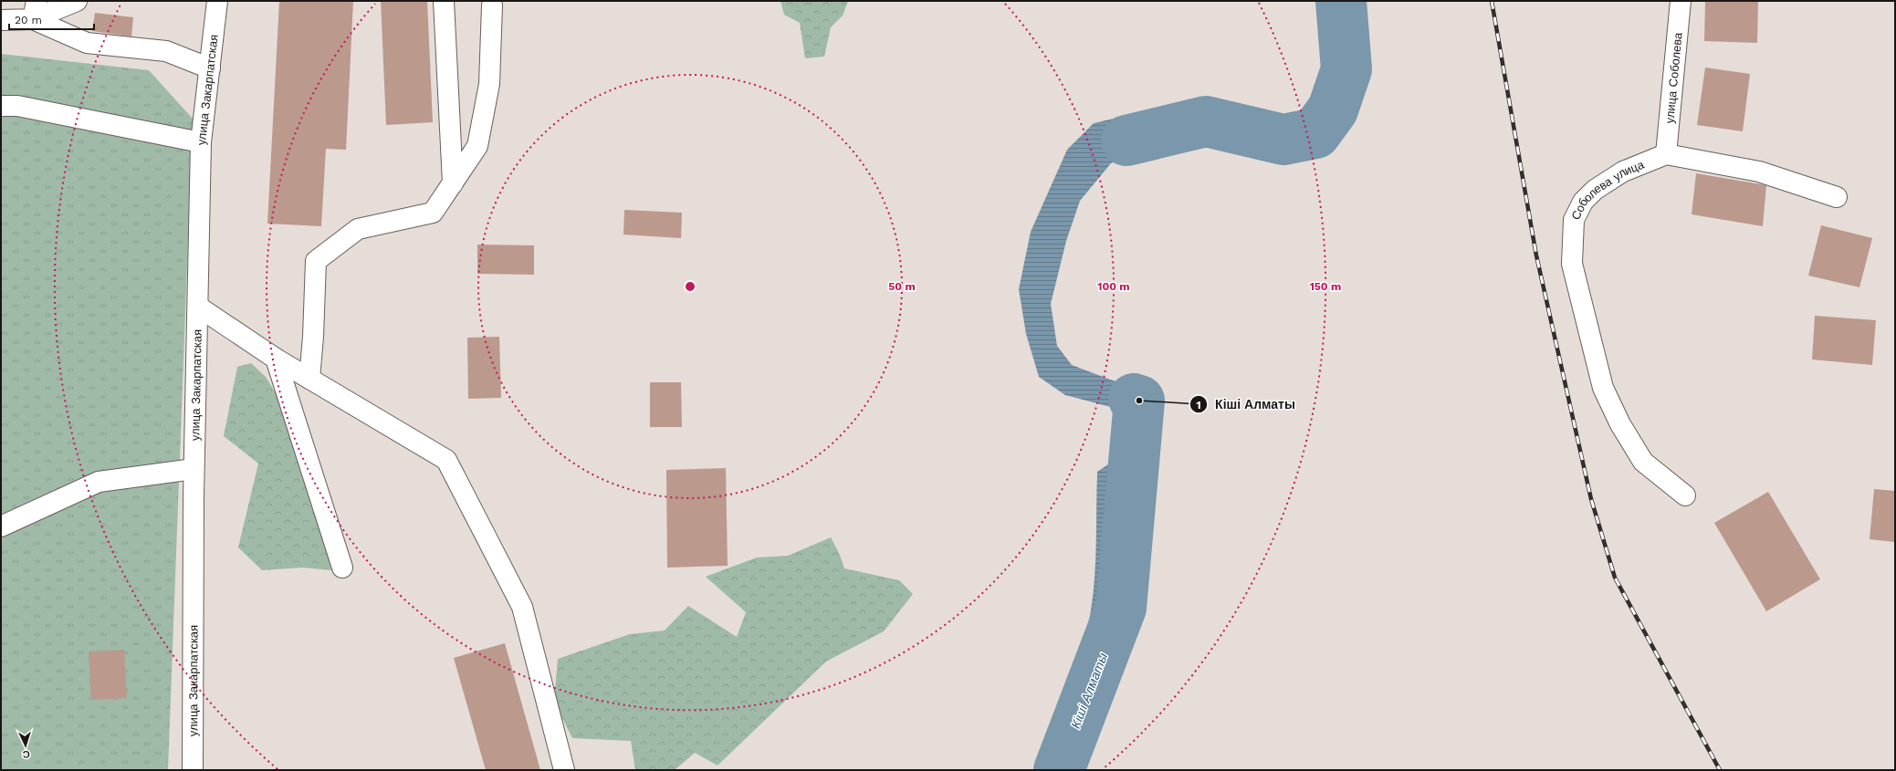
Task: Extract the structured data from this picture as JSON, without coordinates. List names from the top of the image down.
{
  "streets": {
    "street": ["улица Соболева", "улица Закарпатская", "Соболева улица"]
  },
  "crossings": [
    ["улица Соболева", "Соболева улица"]
  ],
  "water": ["Кіші Алматы"],
  "places": ["Кіші Алматы"],
  "scale_bar": "20 m",
  "north": "bottom",
  "rings": ["50 m", "100 m", "150 m"]
}
